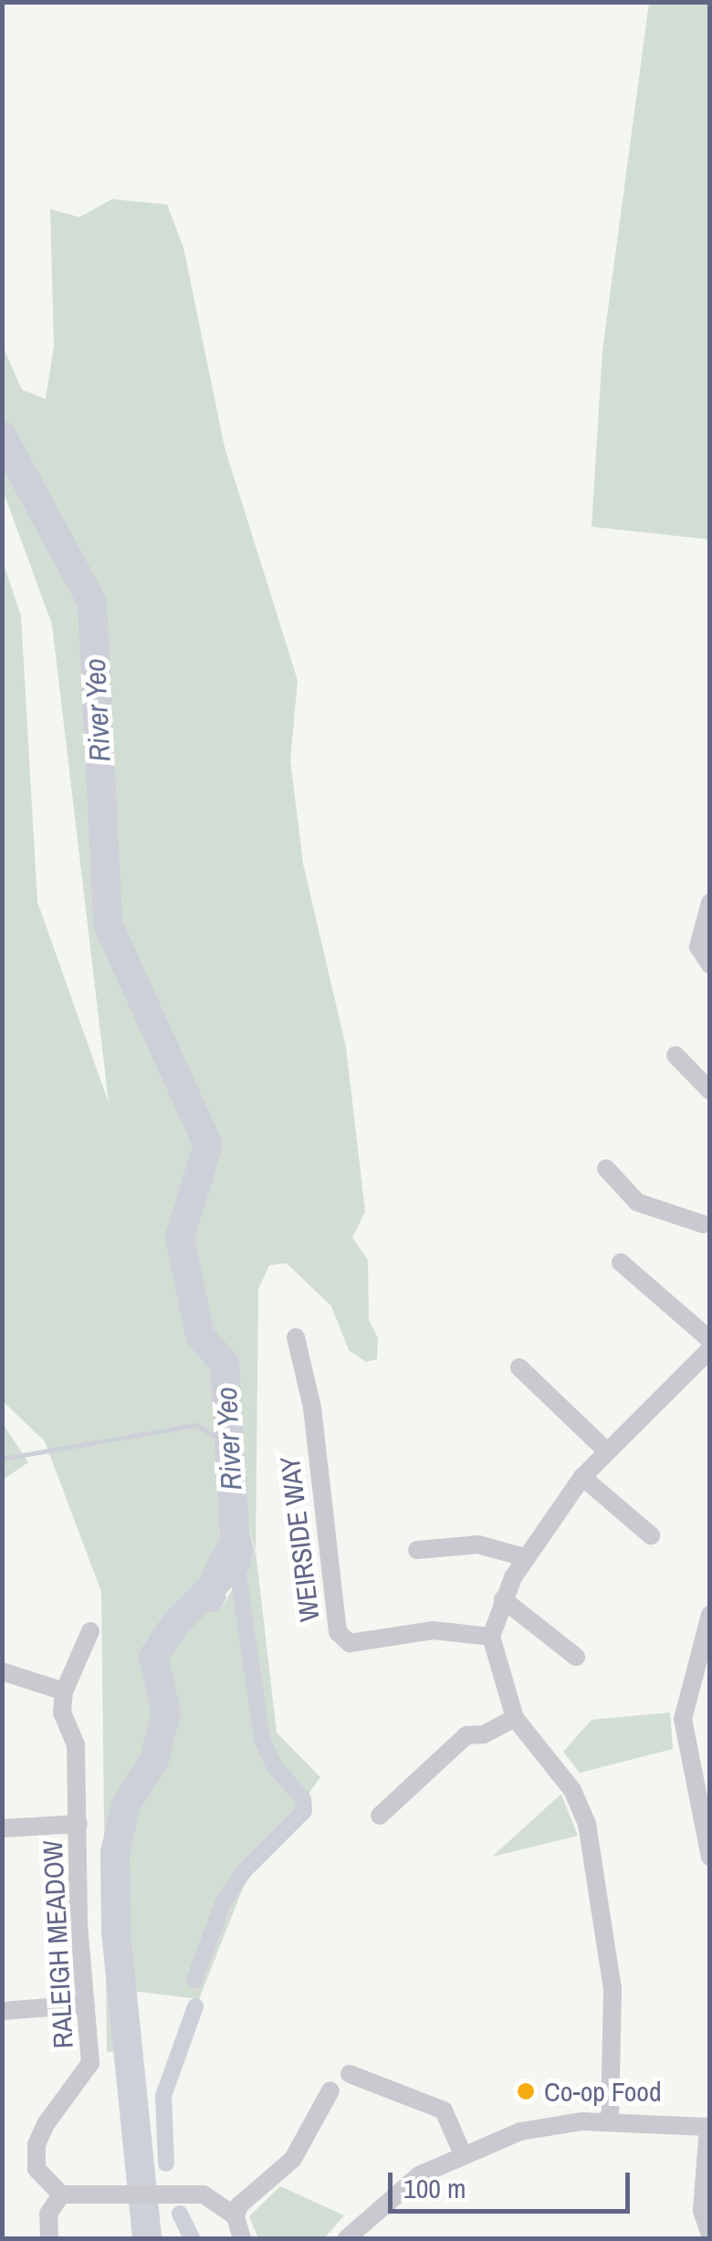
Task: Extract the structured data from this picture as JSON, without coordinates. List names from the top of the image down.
{
  "streets": {
    "street": ["WEIRSIDE WAY", "RALEIGH MEADOW"]
  },
  "water": ["River Yeo"],
  "places": ["Co-op Food"],
  "scale_bar": "100 m"
}
